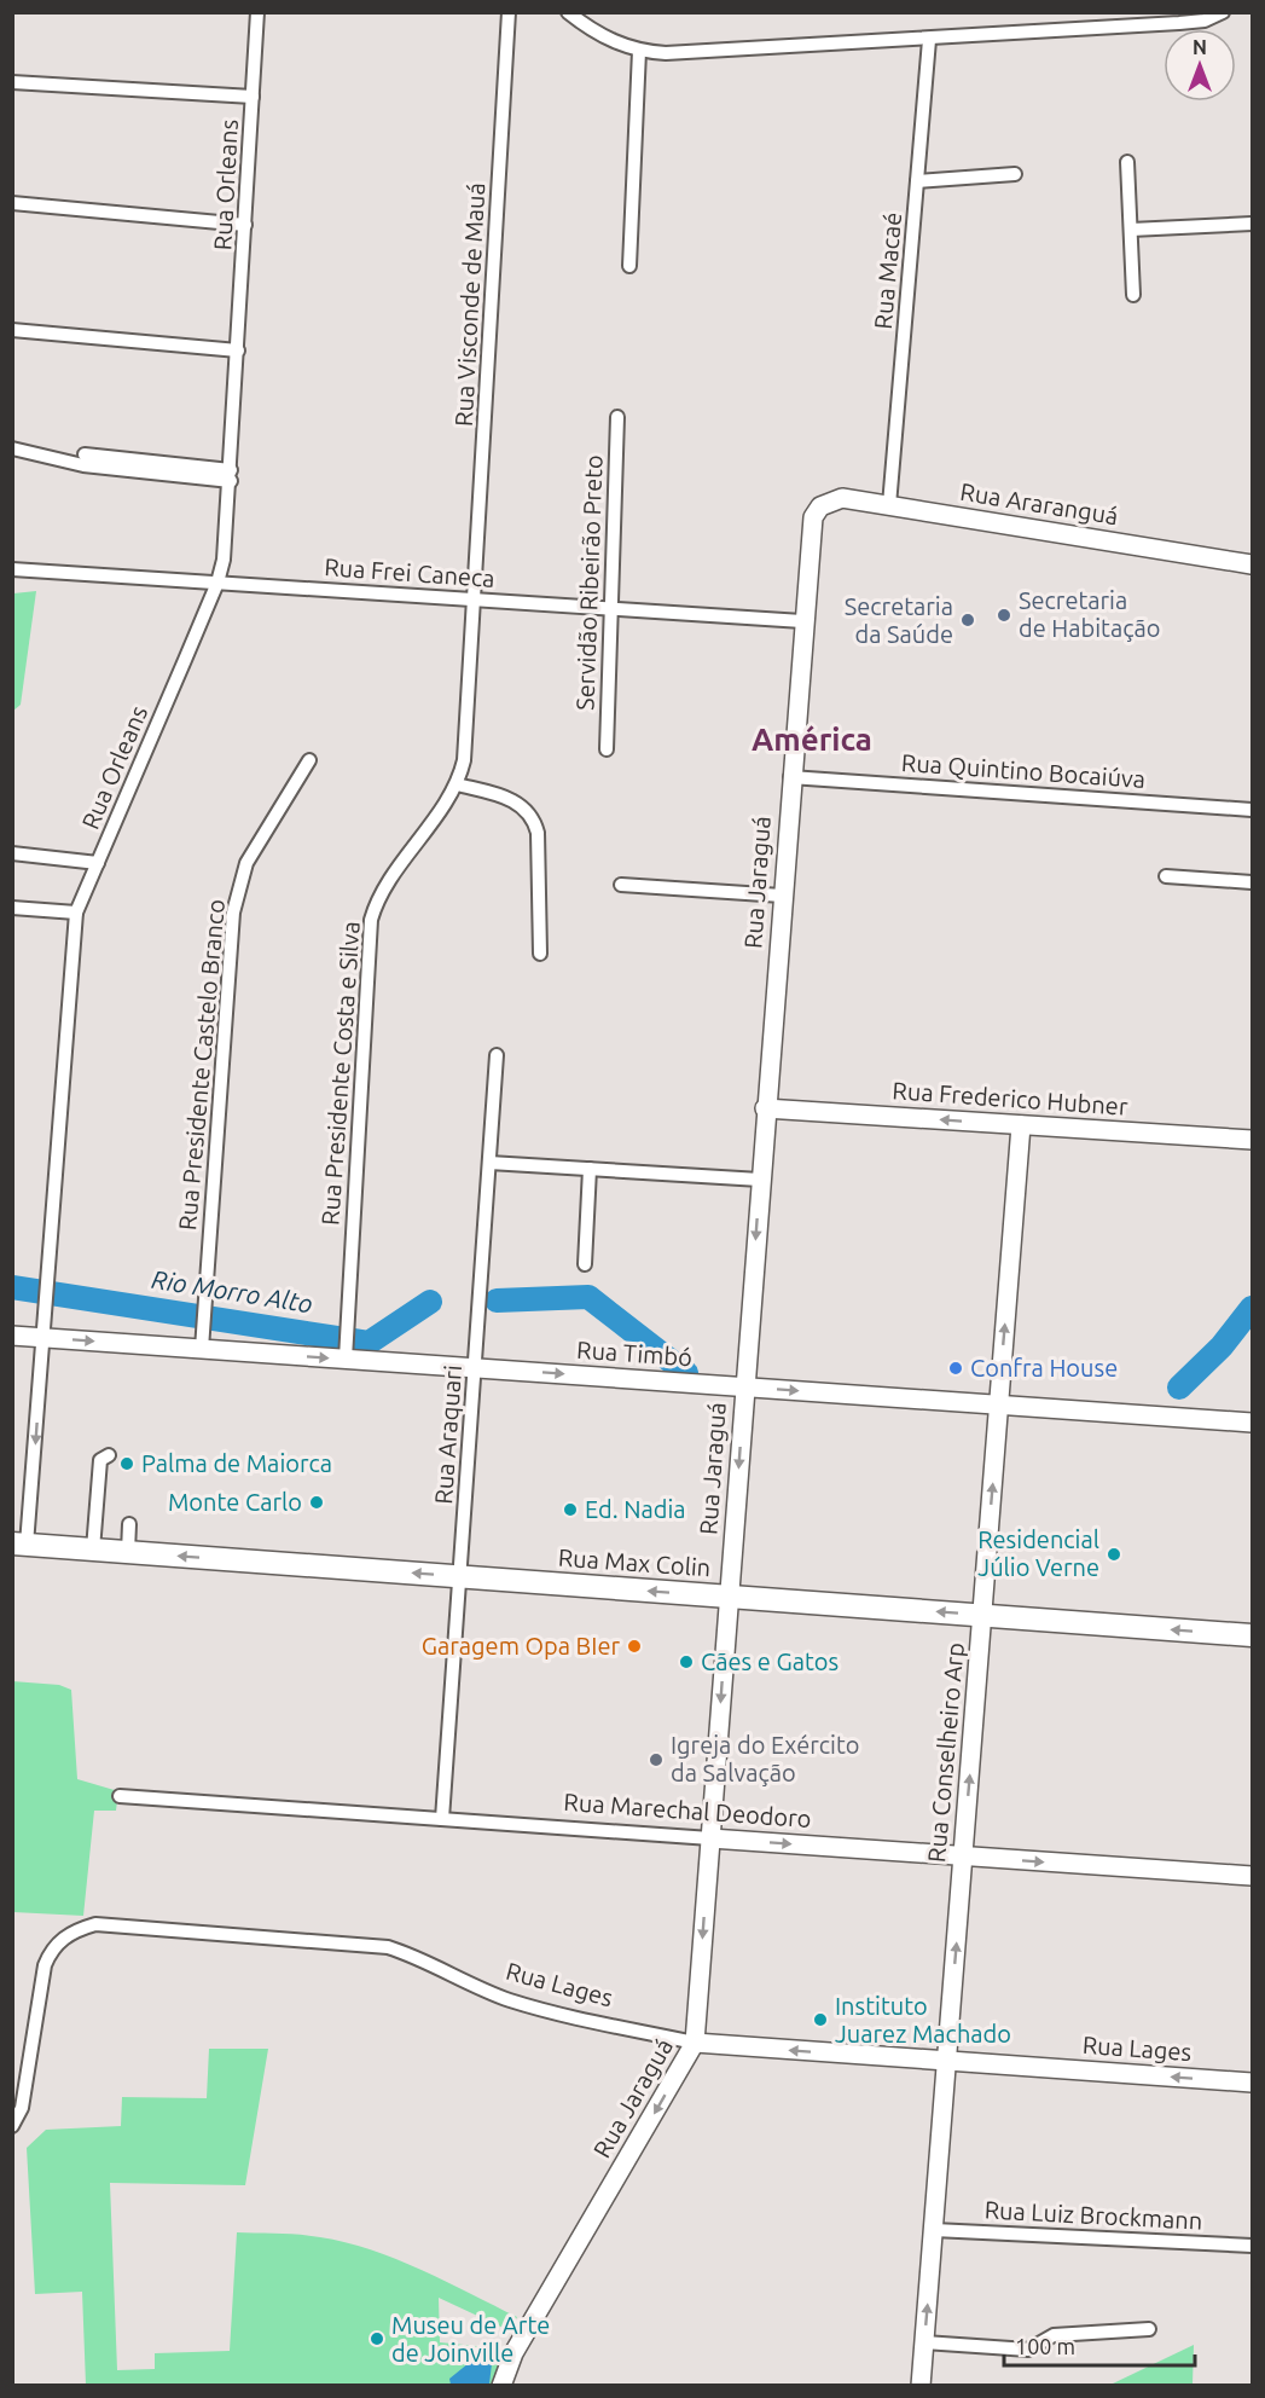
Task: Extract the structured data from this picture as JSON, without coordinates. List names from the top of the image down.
{
  "streets": {
    "main road": ["Rua Max Colin"],
    "street": [
      "Rua Orleans",
      "Rua Macaé",
      "Rua Visconde de Mauá",
      "Rua Araranguá",
      "Rua Frei Caneca",
      "Servidão Ribeirão Preto",
      "Rua Quintino Bocaiúva",
      "Rua Jaraguá",
      "Rua Presidente Castelo Branco",
      "Rua Presidente Costa e Silva",
      "Rua Frederico Hubner",
      "Rua Timbó",
      "Rua Araquari",
      "Rua Conselheiro Arp",
      "Rua Marechal Deodoro",
      "Rua Lages",
      "Rua Luiz Brockmann"
    ]
  },
  "crossings": [
    ["Rua Orleans", "Rua Frei Caneca"],
    ["Rua Orleans", "Rua Timbó"],
    ["Rua Orleans", "Rua Max Colin"],
    ["Rua Macaé", "Rua Araranguá"],
    ["Rua Visconde de Mauá", "Rua Frei Caneca"],
    ["Rua Visconde de Mauá", "Rua Presidente Costa e Silva"],
    ["Rua Araranguá", "Rua Jaraguá"],
    ["Rua Frei Caneca", "Servidão Ribeirão Preto"],
    ["Rua Frei Caneca", "Rua Jaraguá"],
    ["Rua Frei Caneca", "Rua Presidente Costa e Silva"],
    ["Rua Quintino Bocaiúva", "Rua Jaraguá"],
    ["Rua Jaraguá", "Rua Frederico Hubner"],
    ["Rua Jaraguá", "Rua Timbó"],
    ["Rua Jaraguá", "Rua Max Colin"],
    ["Rua Jaraguá", "Rua Marechal Deodoro"],
    ["Rua Jaraguá", "Rua Lages"],
    ["Rua Presidente Castelo Branco", "Rua Timbó"],
    ["Rua Presidente Costa e Silva", "Rua Timbó"],
    ["Rua Frederico Hubner", "Rua Conselheiro Arp"],
    ["Rua Timbó", "Rua Araquari"],
    ["Rua Timbó", "Rua Conselheiro Arp"],
    ["Rua Araquari", "Rua Max Colin"],
    ["Rua Araquari", "Rua Marechal Deodoro"],
    ["Rua Max Colin", "Rua Conselheiro Arp"],
    ["Rua Conselheiro Arp", "Rua Marechal Deodoro"],
    ["Rua Conselheiro Arp", "Rua Lages"],
    ["Rua Conselheiro Arp", "Rua Luiz Brockmann"]
  ],
  "one_way": [
    "Rua Jaraguá",
    "Rua Frederico Hubner",
    "Rua Timbó",
    "Rua Max Colin",
    "Rua Conselheiro Arp",
    "Rua Marechal Deodoro",
    "Rua Lages"
  ],
  "districts": ["América"],
  "water": ["Rio Morro Alto"],
  "places": [
    "Secretaria de Habitação",
    "Secretaria da Saúde",
    "Confra House",
    "Palma de Maiorca",
    "Monte Carlo",
    "Ed. Nadia",
    "Residencial Júlio Verne",
    "Garagem Opa BIer",
    "Cães e Gatos",
    "Igreja do Exército da Salvação",
    "Instituto Juarez Machado",
    "Museu de Arte de Joinville"
  ],
  "scale_bar": "100 m",
  "north": "top"
}
